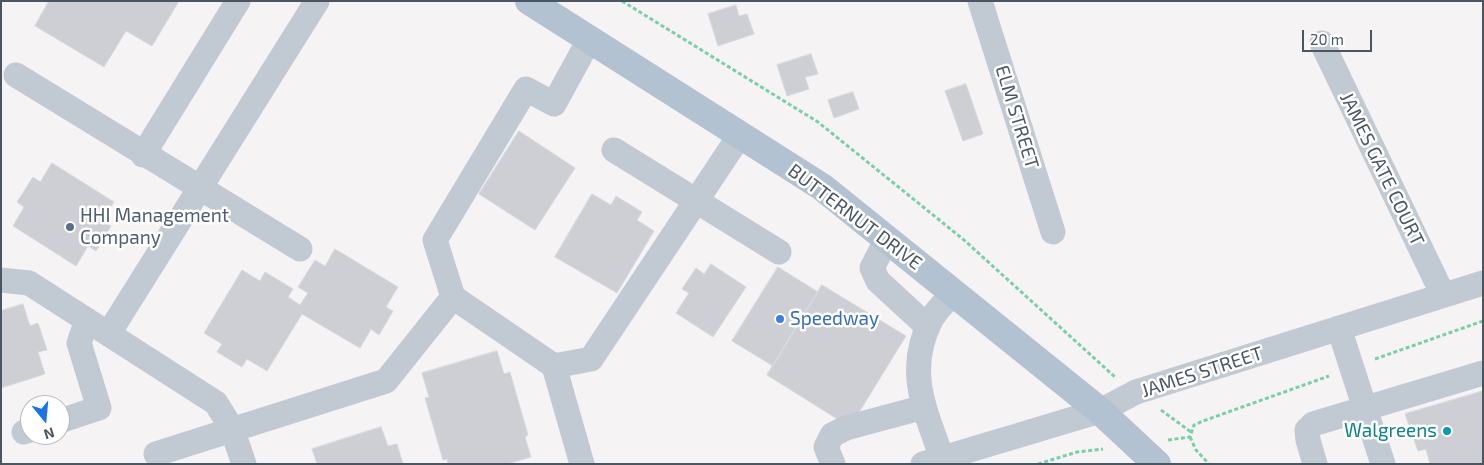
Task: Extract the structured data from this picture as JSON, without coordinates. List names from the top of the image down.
{
  "streets": {
    "main road": ["BUTTERNUT DRIVE"],
    "street": ["ELM STREET", "JAMES GATE COURT", "JAMES STREET"]
  },
  "crossings": [
    ["JAMES GATE COURT", "JAMES STREET"],
    ["BUTTERNUT DRIVE", "JAMES STREET"]
  ],
  "places": ["HHI Management Company", "Speedway", "Walgreens"],
  "scale_bar": "20 m",
  "north": "bottom"
}
